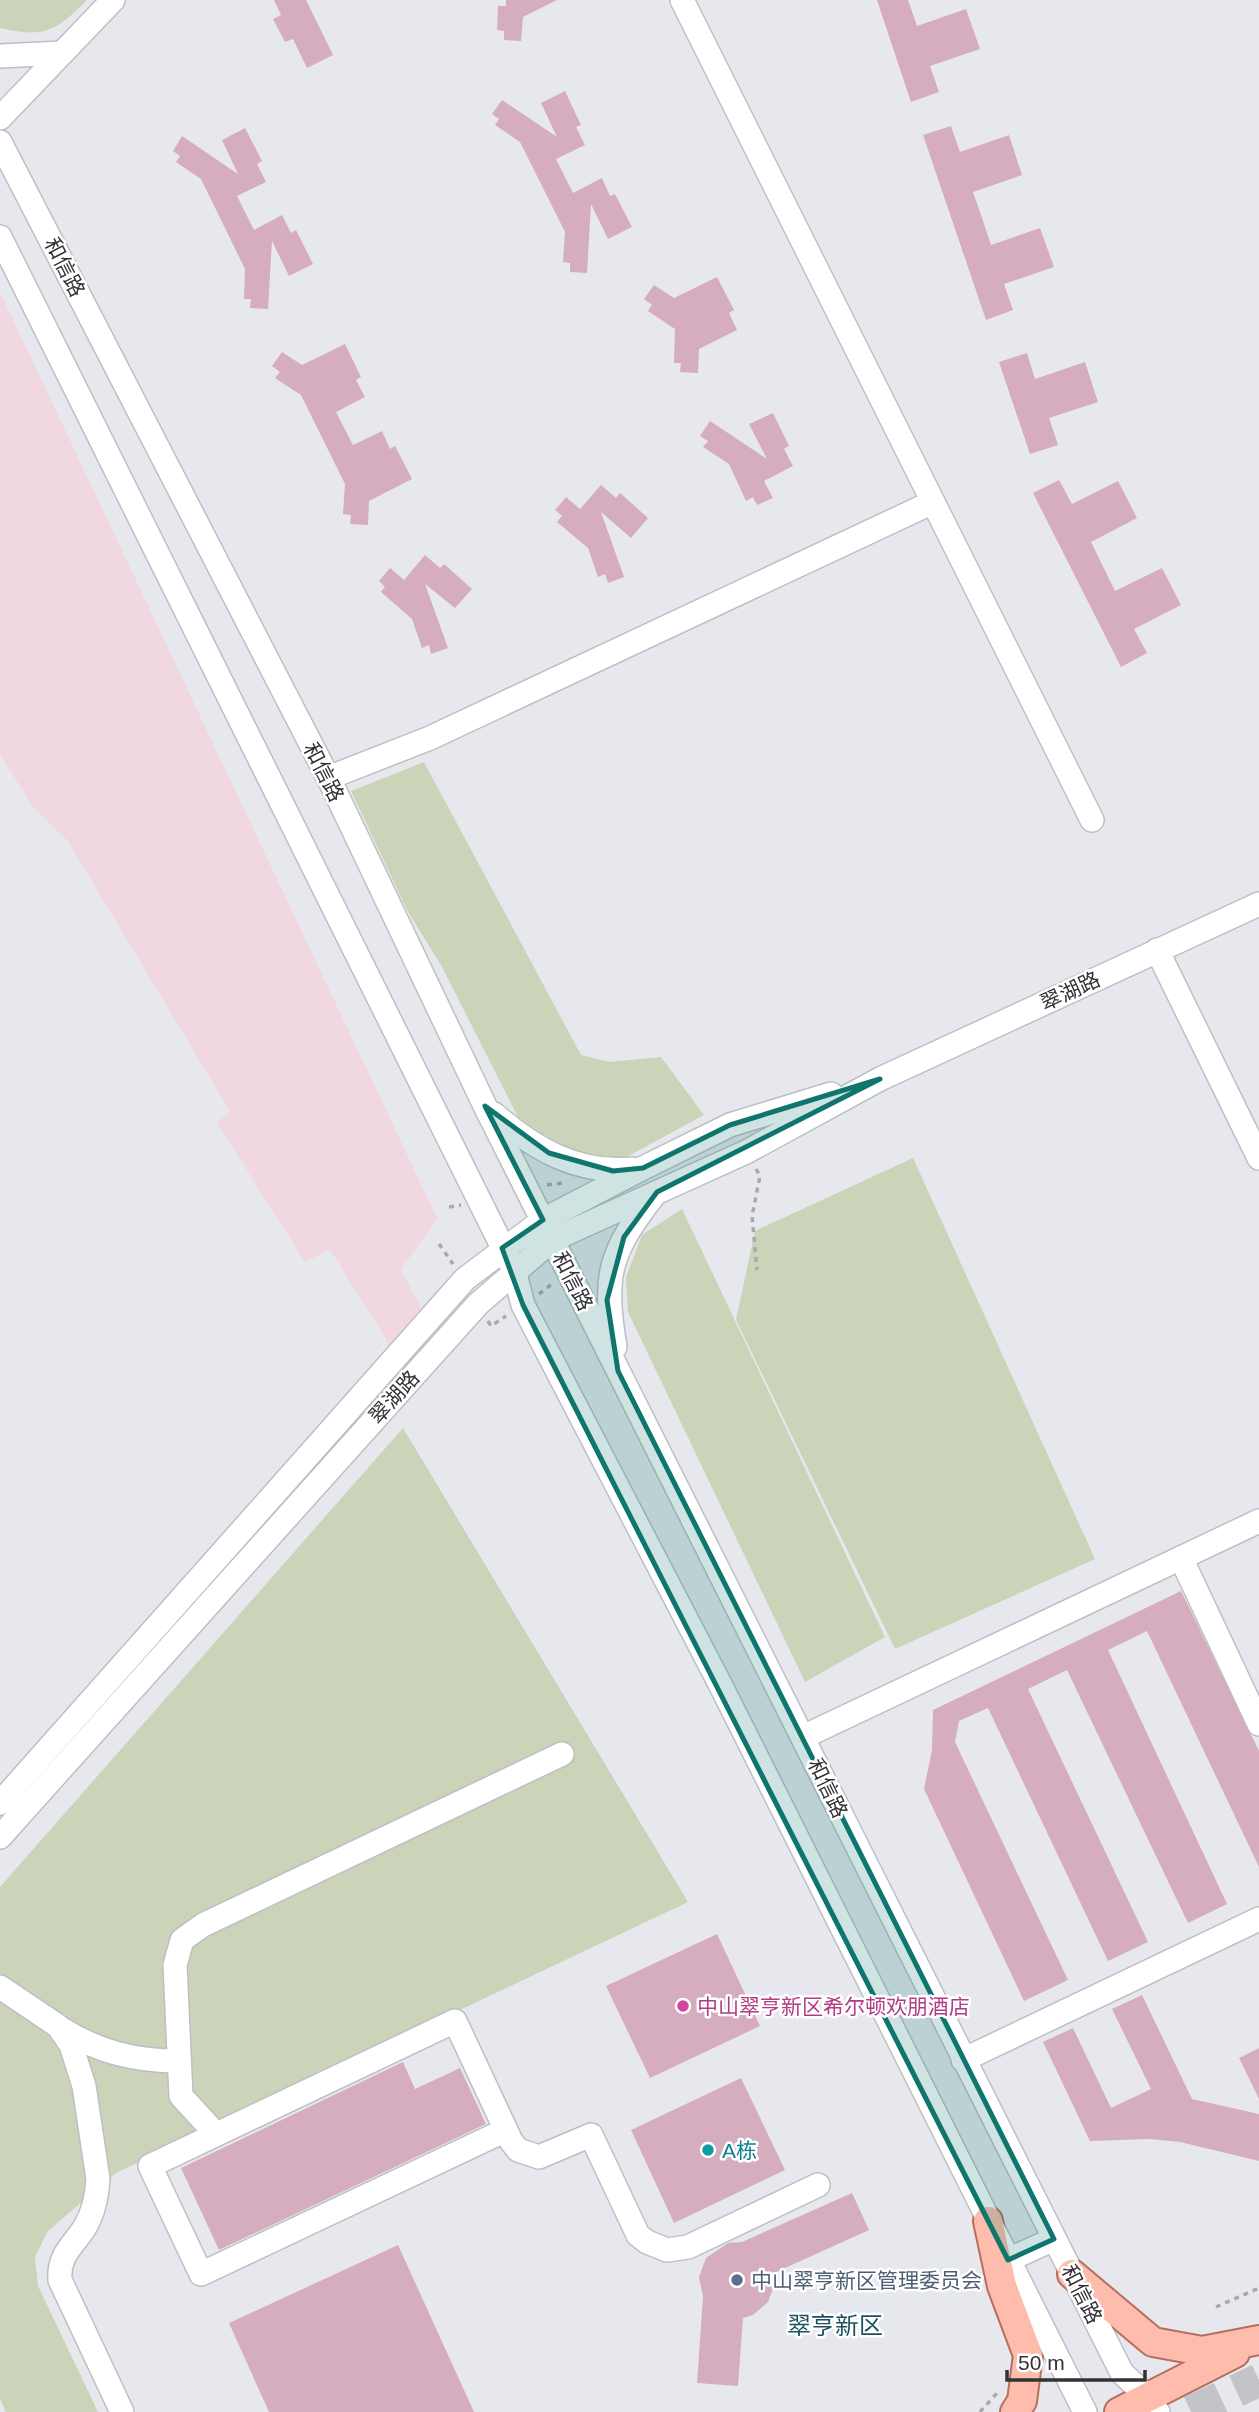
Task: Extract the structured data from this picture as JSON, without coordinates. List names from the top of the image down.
{
  "streets": {
    "street": ["和信路", "翠湖路"]
  },
  "crossings": [
    ["和信路", "翠湖路"]
  ],
  "districts": ["翠亨新区"],
  "places": ["中山翠亨新区希尔顿欢朋酒店", "A栋", "中山翠亨新区管理委员会"],
  "scale_bar": "50 m"
}
